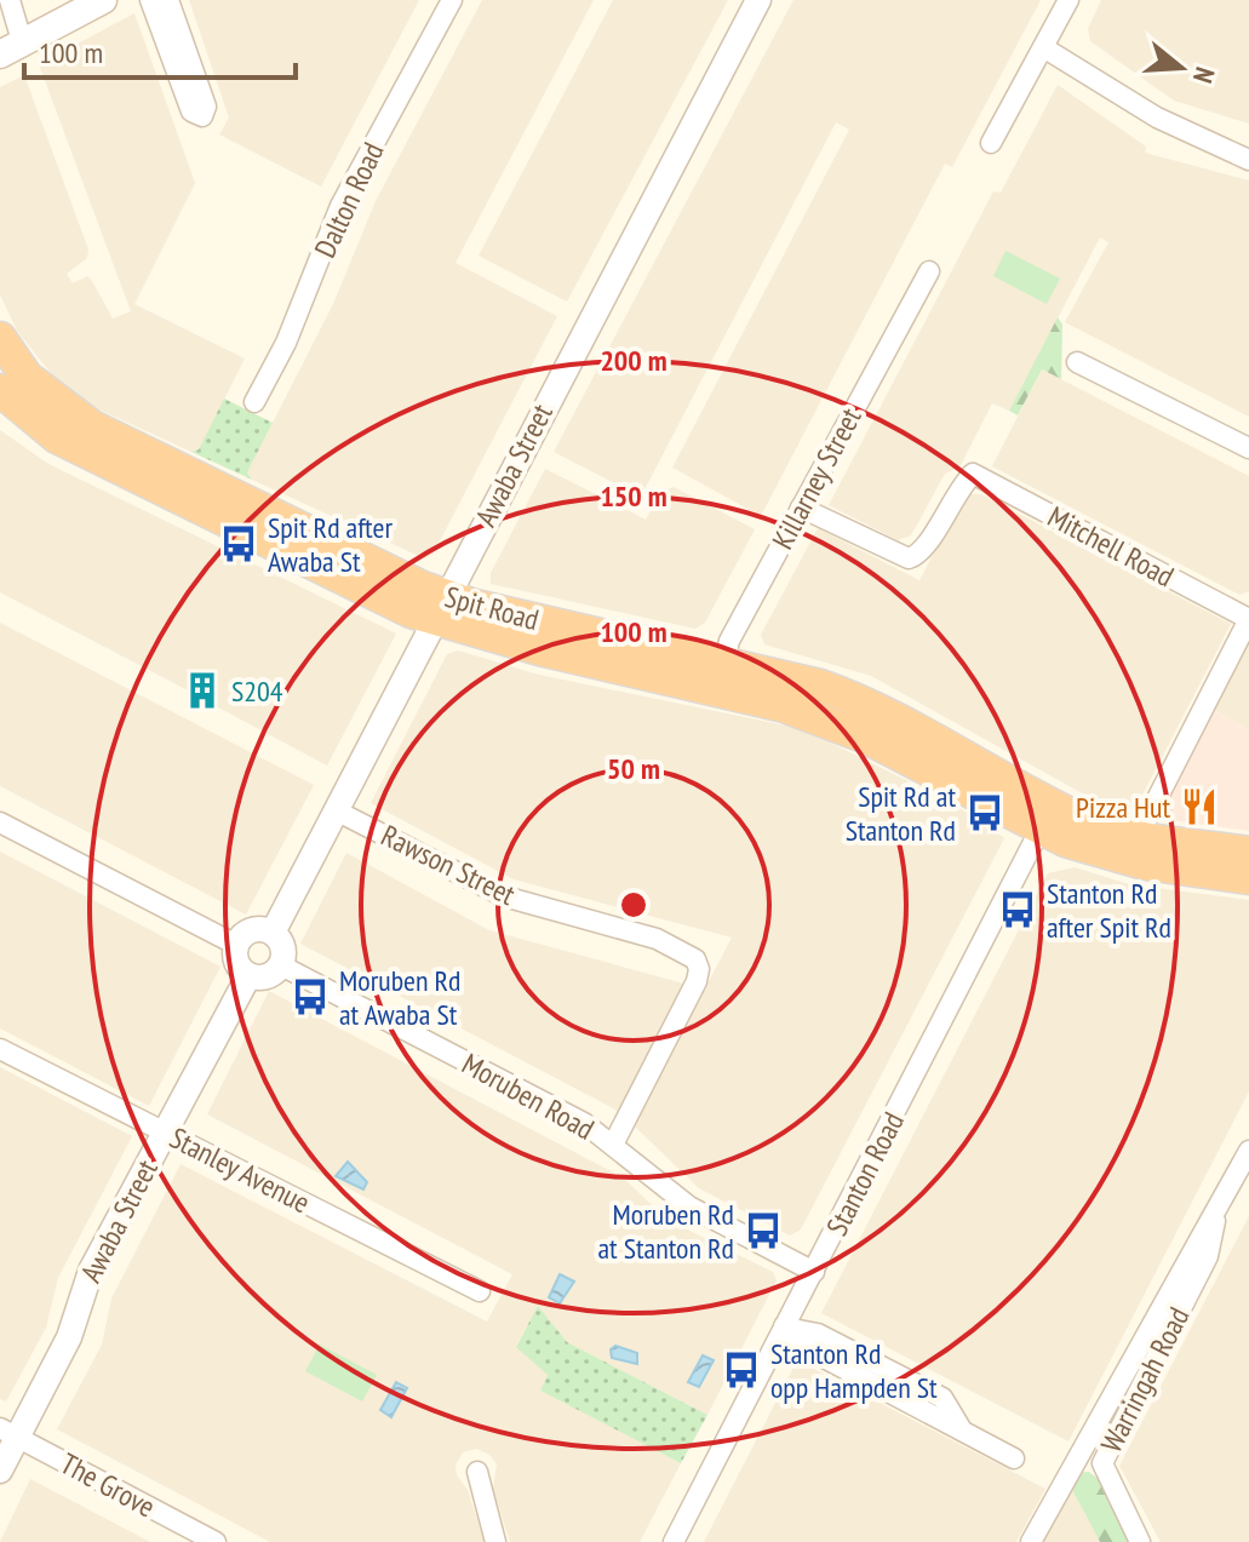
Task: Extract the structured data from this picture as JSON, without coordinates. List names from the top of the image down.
{
  "streets": {
    "highway": ["Spit Road"],
    "street": [
      "Dalton Road",
      "Awaba Street",
      "Killarney Street",
      "Mitchell Road",
      "Rawson Street",
      "Moruben Road",
      "Stanley Avenue",
      "Stanton Road",
      "Warringah Road",
      "The Grove"
    ]
  },
  "crossings": [
    ["Awaba Street", "Spit Road"],
    ["Awaba Street", "Rawson Street"],
    ["Awaba Street", "Moruben Road"],
    ["Awaba Street", "Stanley Avenue"],
    ["Awaba Street", "The Grove"],
    ["Killarney Street", "Mitchell Road"],
    ["Killarney Street", "Spit Road"],
    ["Spit Road", "Stanton Road"],
    ["Rawson Street", "Moruben Road"],
    ["Moruben Road", "Stanton Road"]
  ],
  "places": {
    "bus stop": [
      "Spit Rd after Awaba St",
      "Spit Rd at Stanton Rd",
      "Stanton Rd after Spit Rd",
      "Moruben Rd at Awaba St",
      "Moruben Rd at Stanton Rd",
      "Stanton Rd opp Hampden St"
    ],
    "building": ["S204"],
    "restaurant": ["Pizza Hut"]
  },
  "scale_bar": "100 m",
  "north": "right",
  "rings": [
    "200 m",
    "150 m",
    "100 m",
    "50 m"
  ]
}
